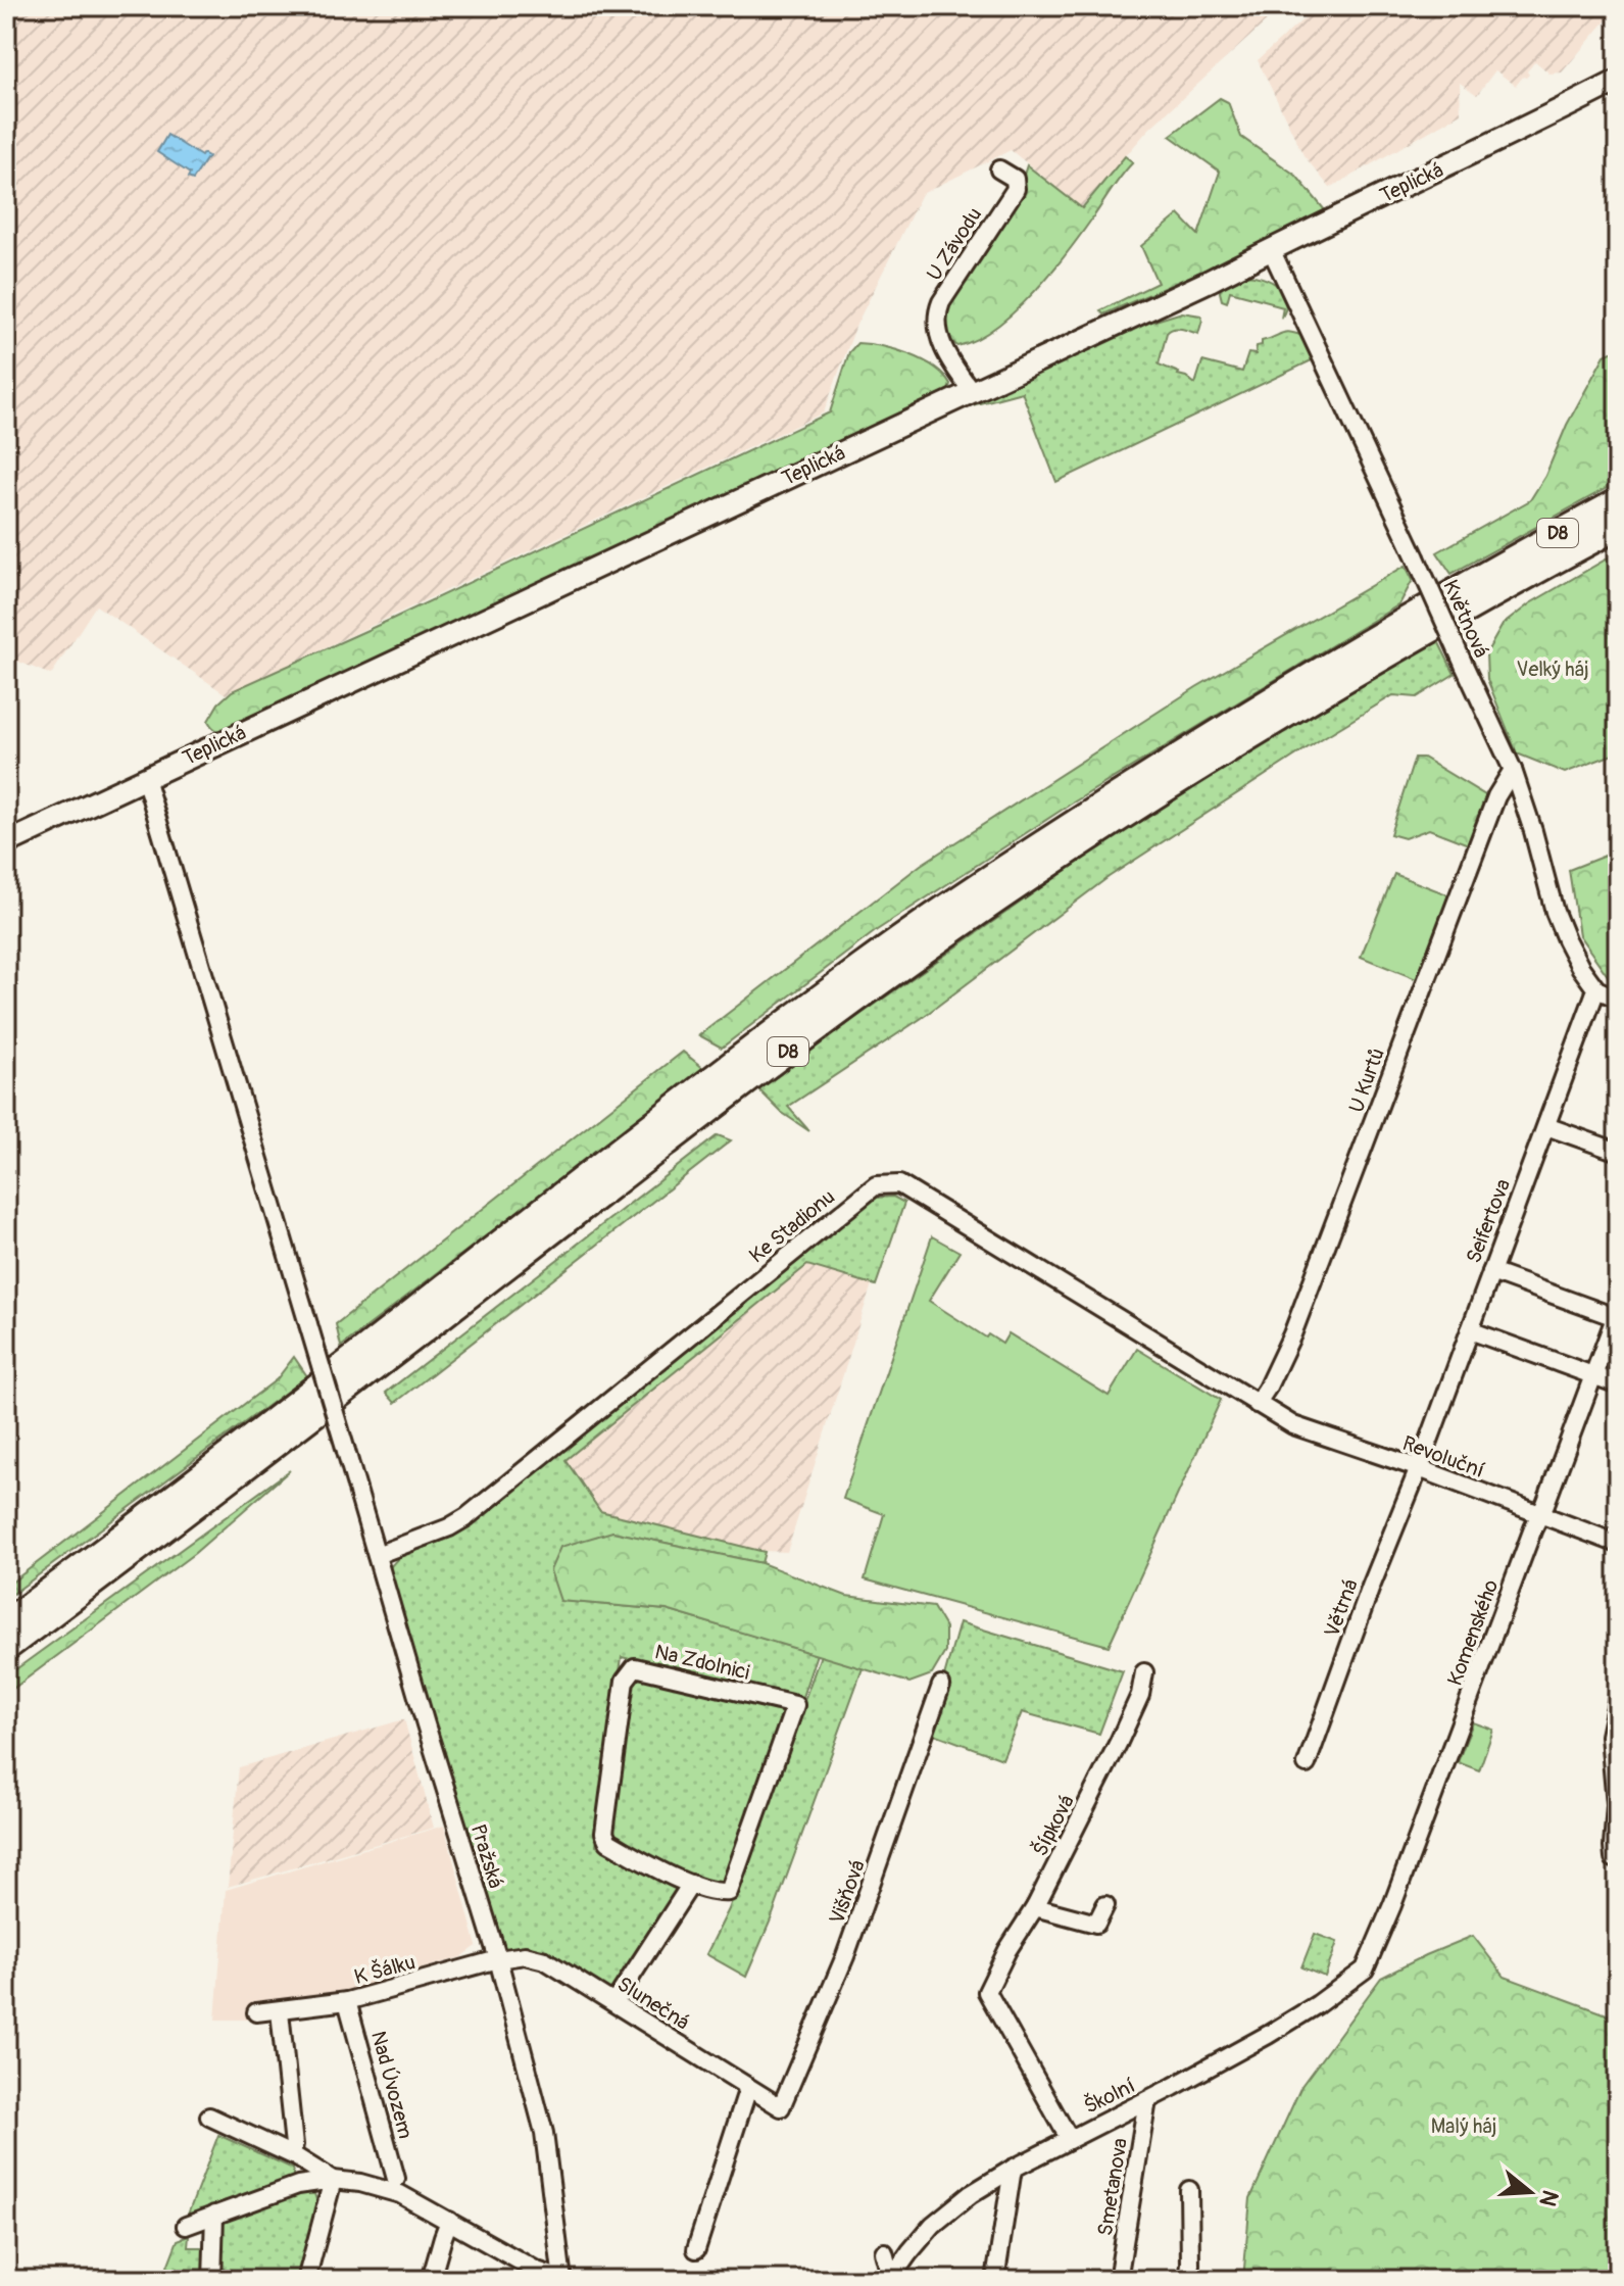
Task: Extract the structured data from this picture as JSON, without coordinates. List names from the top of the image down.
{
  "streets": {
    "highway": ["D8"],
    "main road": ["Teplická"],
    "street": [
      "U Závodu",
      "Květnová",
      "U Kurtů",
      "Seifertova",
      "Ke Stadionu",
      "Revoluční",
      "Větrná",
      "Komenského",
      "Na Zdolnici",
      "Šípková",
      "Pražská",
      "Višňová",
      "K Šálku",
      "Slunečná",
      "Nad Úvozem",
      "Školní",
      "Smetanova"
    ]
  },
  "crossings": [
    ["Teplická", "U Závodu"],
    ["Teplická", "Květnová"],
    ["Teplická", "Pražská"],
    ["Květnová", "U Kurtů"],
    ["Květnová", "Seifertova"],
    ["U Kurtů", "Ke Stadionu"],
    ["U Kurtů", "Revoluční"],
    ["Seifertova", "Revoluční"],
    ["Seifertova", "Větrná"],
    ["Ke Stadionu", "Revoluční"],
    ["Ke Stadionu", "Pražská"],
    ["Revoluční", "Větrná"],
    ["Revoluční", "Komenského"],
    ["Komenského", "Školní"],
    ["Šípková", "Školní"],
    ["Pražská", "K Šálku"],
    ["Pražská", "Slunečná"],
    ["Višňová", "Slunečná"],
    ["K Šálku", "Slunečná"],
    ["K Šálku", "Nad Úvozem"],
    ["Školní", "Smetanova"]
  ],
  "parks": ["Velký háj", "Malý háj"],
  "north": "right"
}
